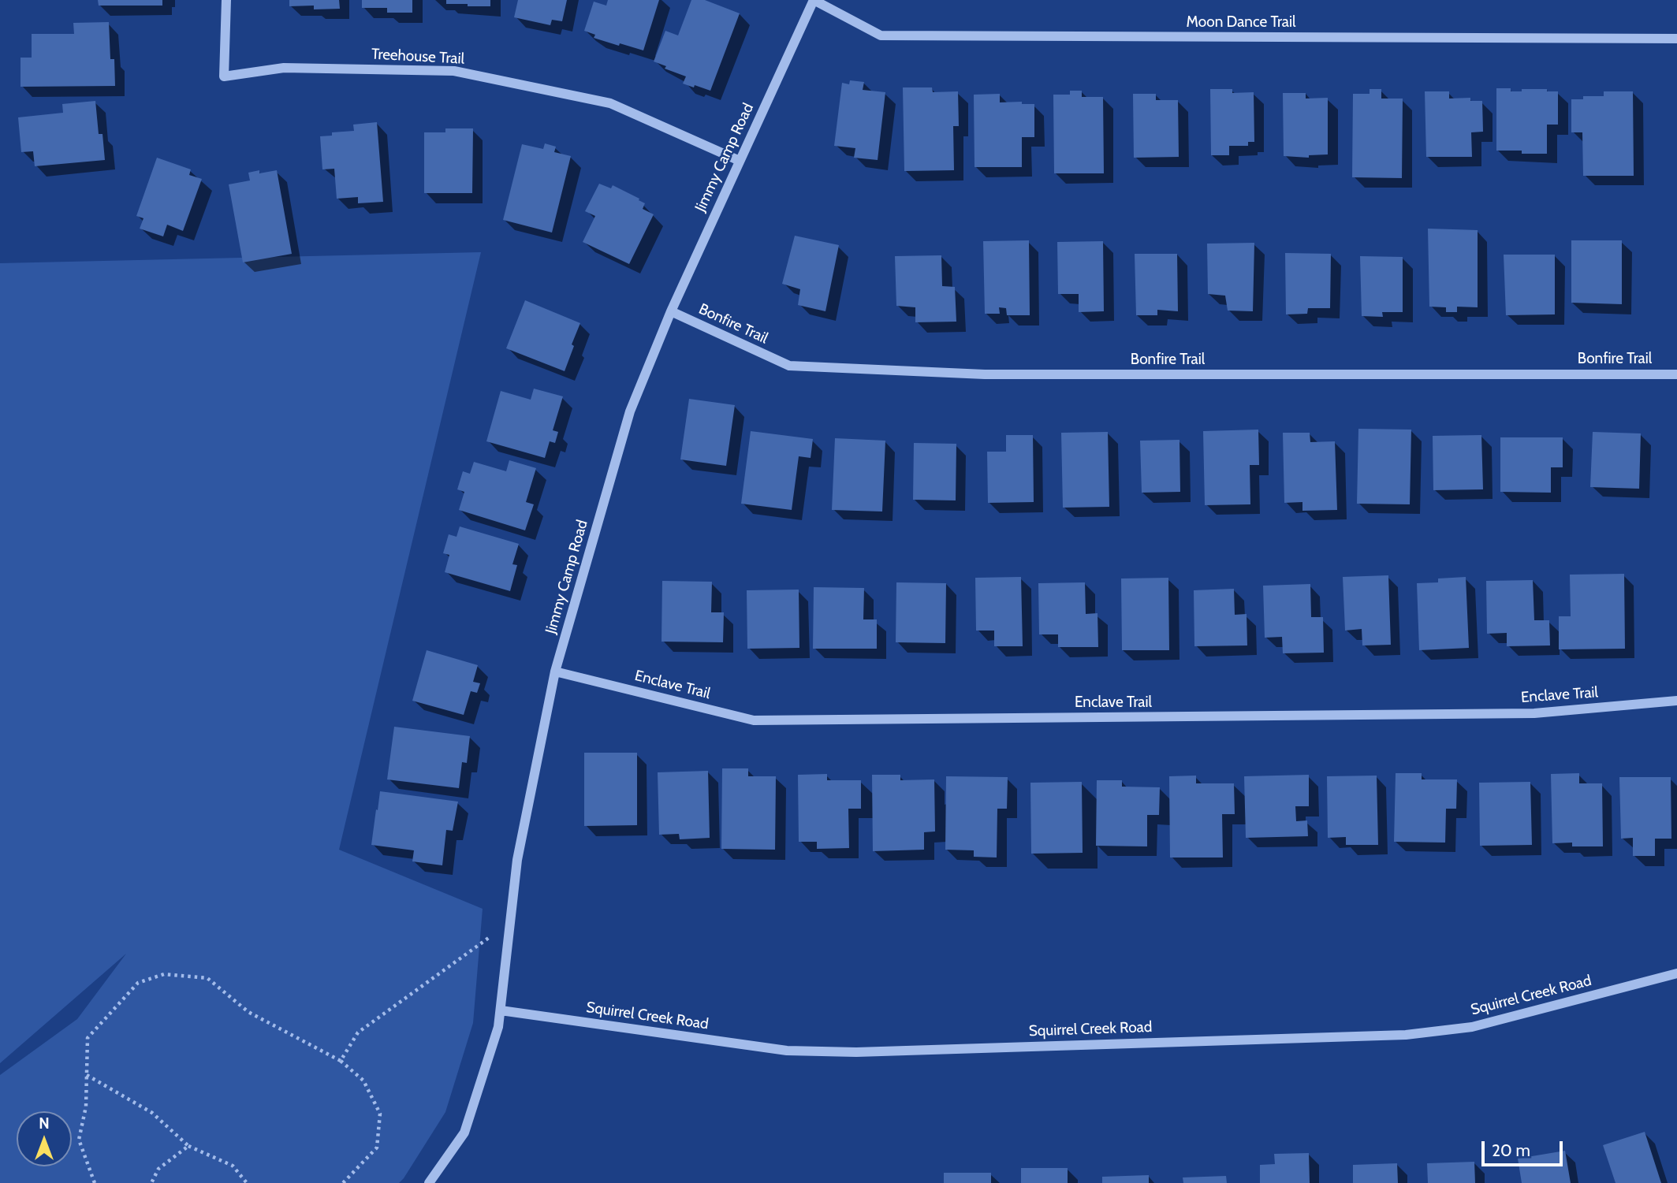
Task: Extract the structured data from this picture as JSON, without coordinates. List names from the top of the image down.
{
  "streets": {
    "street": [
      "Moon Dance Trail",
      "Treehouse Trail",
      "Jimmy Camp Road",
      "Bonfire Trail",
      "Enclave Trail",
      "Squirrel Creek Road"
    ]
  },
  "crossings": [
    ["Moon Dance Trail", "Jimmy Camp Road"],
    ["Treehouse Trail", "Jimmy Camp Road"],
    ["Jimmy Camp Road", "Bonfire Trail"],
    ["Jimmy Camp Road", "Enclave Trail"],
    ["Jimmy Camp Road", "Squirrel Creek Road"]
  ],
  "scale_bar": "20 m",
  "north": "top"
}
